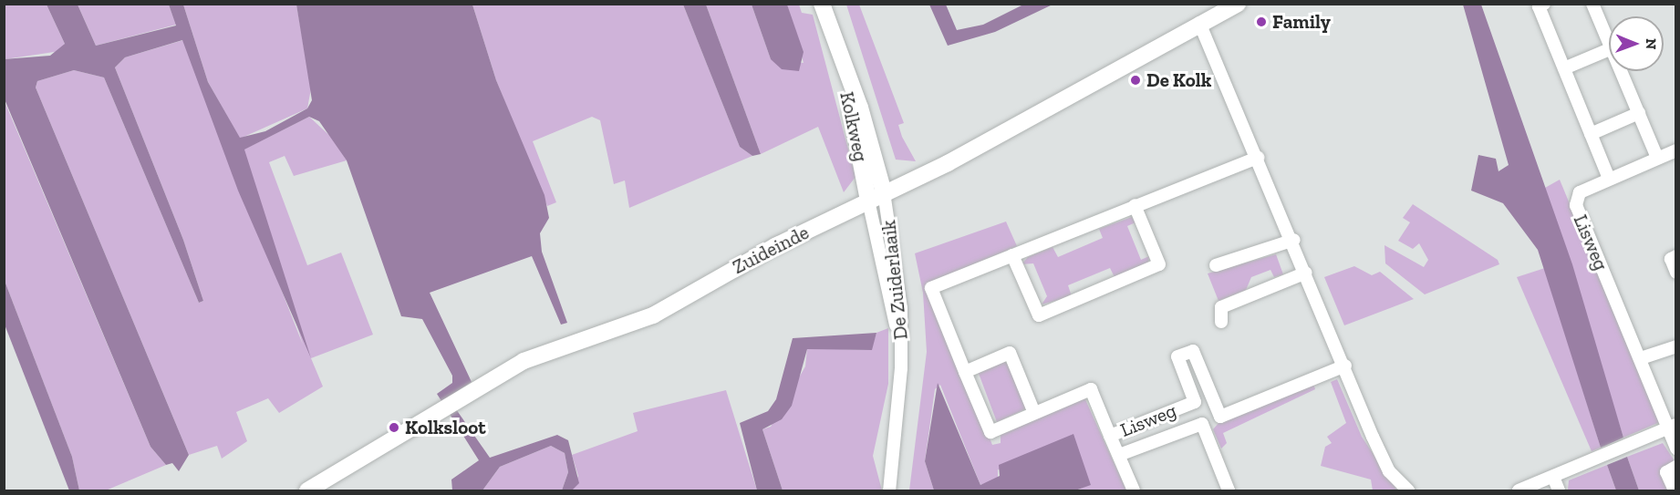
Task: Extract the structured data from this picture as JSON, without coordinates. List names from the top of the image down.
{
  "streets": {
    "street": [
      "Kolkweg",
      "Lisweg",
      "Zuideinde",
      "De Zuiderlaaik"
    ]
  },
  "crossings": [
    ["Kolkweg", "Zuideinde"],
    ["Kolkweg", "De Zuiderlaaik"],
    ["Zuideinde", "De Zuiderlaaik"]
  ],
  "places": ["Family", "De Kolk", "Kolksloot"],
  "north": "right"
}
